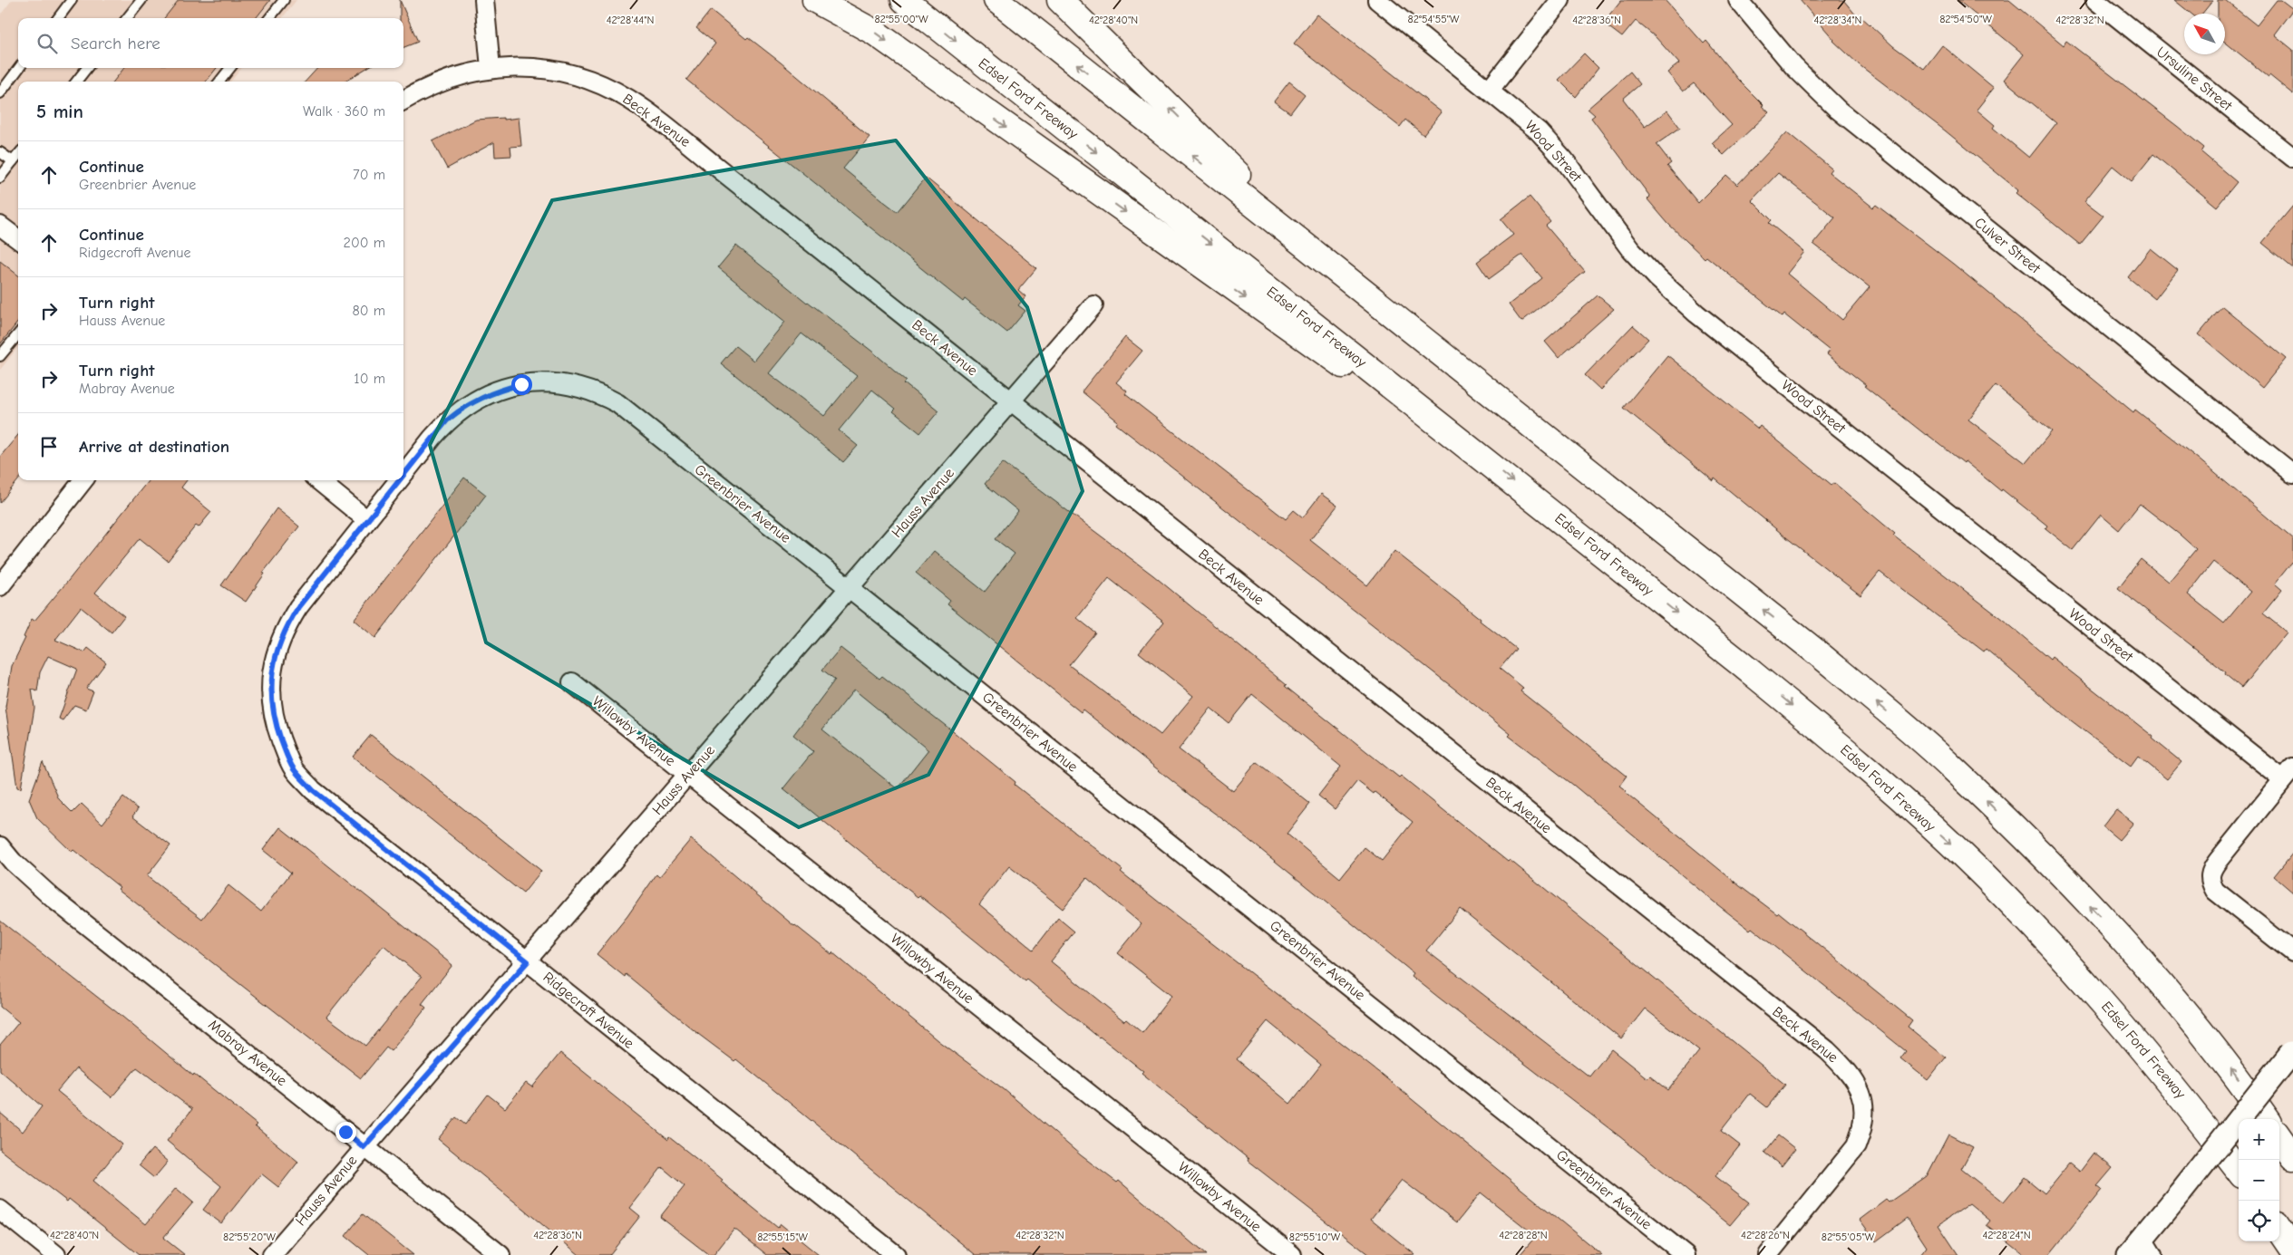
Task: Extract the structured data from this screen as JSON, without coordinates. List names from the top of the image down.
{
  "streets": {
    "highway": ["Edsel Ford Freeway"],
    "street": [
      "Ursuline Street",
      "Beck Avenue",
      "Wood Street",
      "Culver Street",
      "Hauss Avenue",
      "Greenbrier Avenue",
      "Willowby Avenue",
      "Ridgecroft Avenue",
      "Mabray Avenue"
    ]
  },
  "crossings": [
    ["Beck Avenue", "Hauss Avenue"],
    ["Hauss Avenue", "Greenbrier Avenue"],
    ["Hauss Avenue", "Willowby Avenue"],
    ["Hauss Avenue", "Ridgecroft Avenue"],
    ["Hauss Avenue", "Mabray Avenue"],
    ["Greenbrier Avenue", "Ridgecroft Avenue"]
  ],
  "north": "top left",
  "page": {
    "search": "Search here",
    "heading": ["5 min", "Walk · 360 m"],
    "list": [
      ["Continue", "Greenbrier Avenue", "70 m"],
      ["Continue", "Ridgecroft Avenue", "200 m"],
      ["Turn right", "Hauss Avenue", "80 m"],
      ["Turn right", "Mabray Avenue", "10 m"],
      "Arrive at destination"
    ],
    "map_buttons": ["+", "−"]
  },
  "coordinates": [
    "82°55'00\"W",
    "82°54'55\"W",
    "82°54'50\"W",
    "42°28'44\"N",
    "42°28'40\"N",
    "42°28'36\"N",
    "42°28'34\"N",
    "42°28'32\"N",
    "42°28'28\"N",
    "42°28'26\"N",
    "42°28'24\"N",
    "82°55'20\"W",
    "82°55'15\"W",
    "82°55'10\"W",
    "82°55'05\"W"
  ]
}
